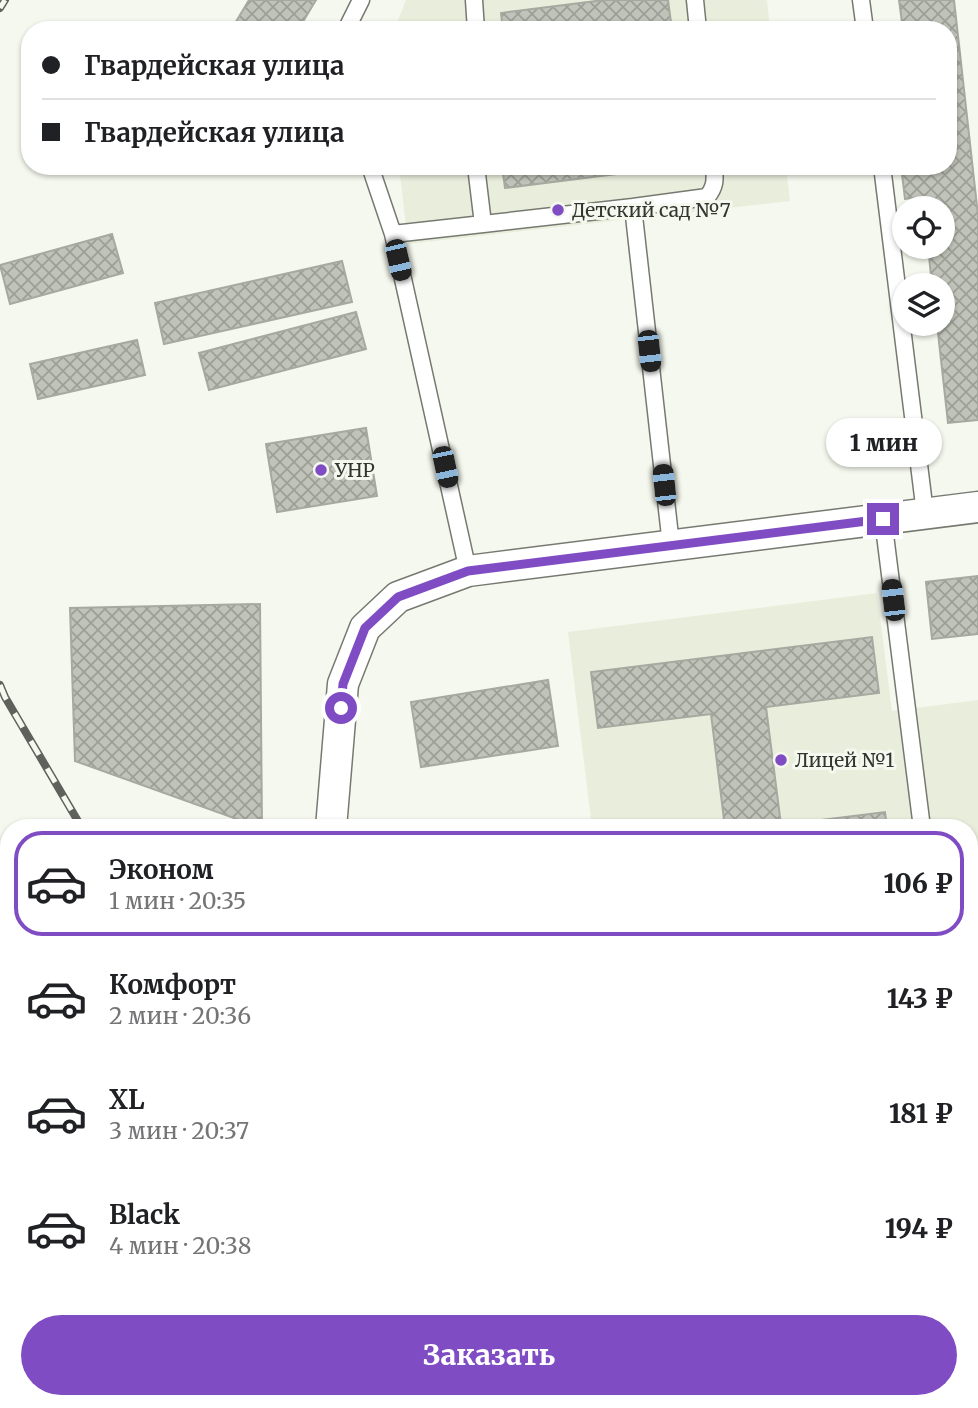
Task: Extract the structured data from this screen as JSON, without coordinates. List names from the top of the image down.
{
  "places": ["Детский сад №7", "УНР", "Лицей №1"],
  "page": {
    "banner": ["Гвардейская улица", "Гвардейская улица"],
    "bubble": "1 мин",
    "list": [
      {
        "name": "Эконом",
        "note": "1 мин · 20:35",
        "value": "106 ₽"
      },
      {
        "name": "Комфорт",
        "note": "2 мин · 20:36",
        "value": "143 ₽"
      },
      {
        "name": "XL",
        "note": "3 мин · 20:37",
        "value": "181 ₽"
      },
      {
        "name": "Black",
        "note": "4 мин · 20:38",
        "value": "194 ₽"
      }
    ],
    "buttons": "Заказать"
  }
}
